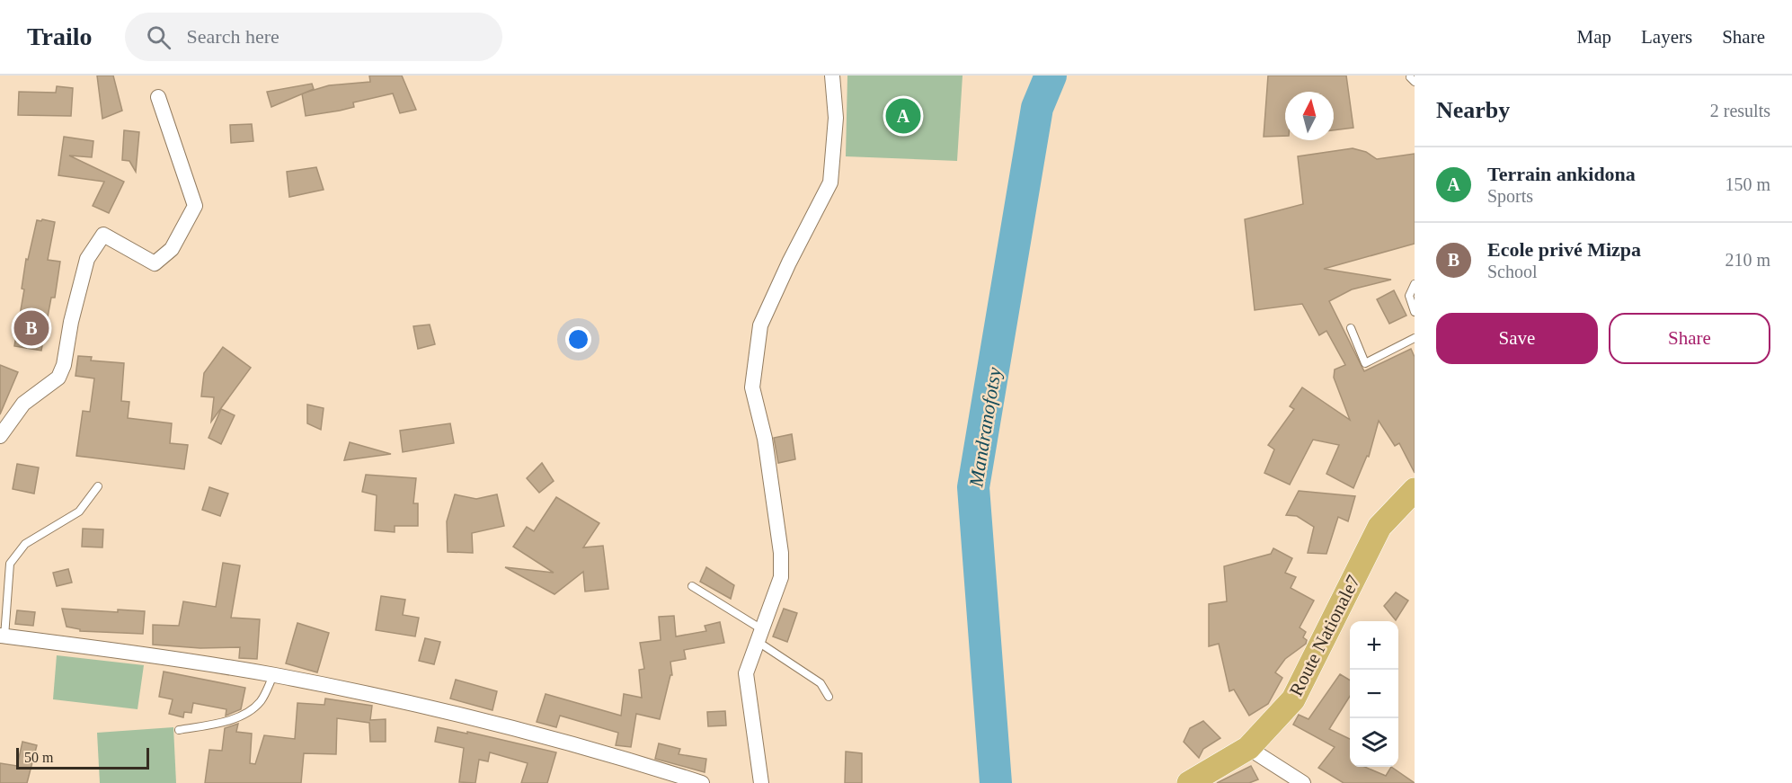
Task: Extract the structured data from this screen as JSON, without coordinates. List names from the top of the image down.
{
  "streets": {
    "main road": ["Route Nationale7"]
  },
  "water": ["Mandranofotsy"],
  "scale_bar": "50 m",
  "north": "top",
  "page": {
    "header": "Trailo",
    "search": "Search here",
    "nav": ["Map", "Layers", "Share"],
    "heading": ["Nearby", "2 results"],
    "pins": ["A", "B"],
    "list": [
      {
        "mark": "A",
        "name": "Terrain ankidona",
        "note": "Sports",
        "value": "150 m"
      },
      {
        "mark": "B",
        "name": "Ecole privé Mizpa",
        "note": "School",
        "value": "210 m"
      }
    ],
    "buttons": ["Save", "Share"],
    "map_buttons": ["+", "−"],
    "scale": "50 m"
  }
}
